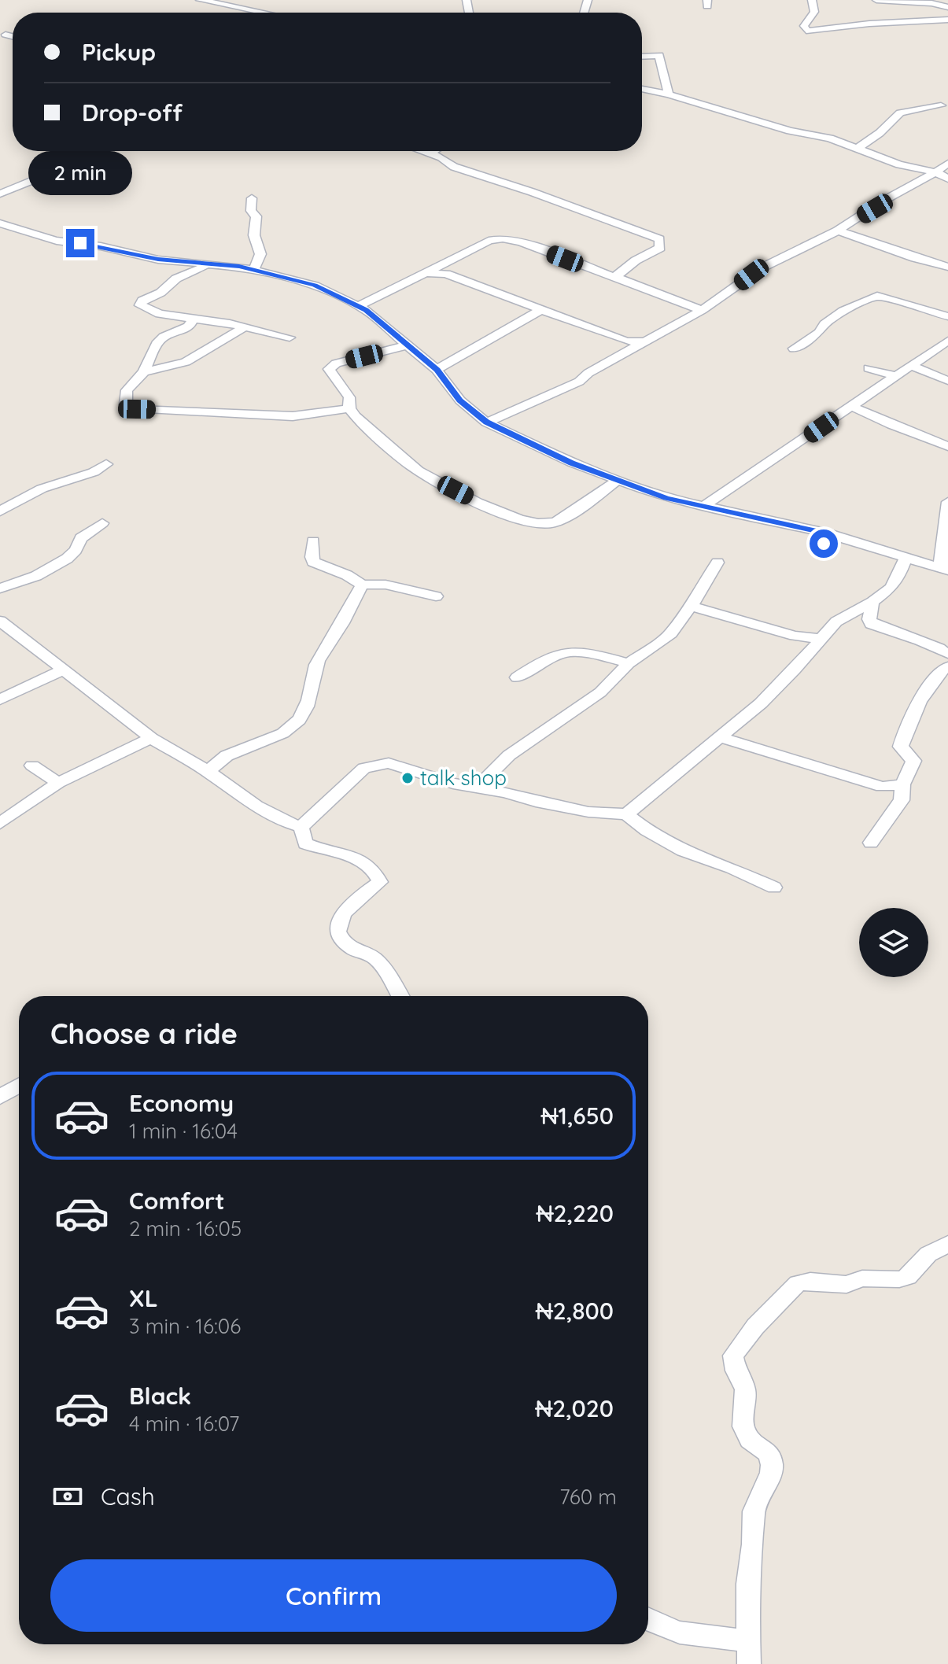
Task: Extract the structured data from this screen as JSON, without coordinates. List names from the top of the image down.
{
  "places": ["talk shop"],
  "page": {
    "banner": ["Pickup", "Drop-off"],
    "bubble": "2 min",
    "heading": "Choose a ride",
    "list": [
      {
        "name": "Economy",
        "note": "1 min · 16:04",
        "value": "₦1,650"
      },
      {
        "name": "Comfort",
        "note": "2 min · 16:05",
        "value": "₦2,220"
      },
      {
        "name": "XL",
        "note": "3 min · 16:06",
        "value": "₦2,800"
      },
      {
        "name": "Black",
        "note": "4 min · 16:07",
        "value": "₦2,020"
      }
    ],
    "pay": ["Cash", "760 m"],
    "buttons": "Confirm"
  }
}
